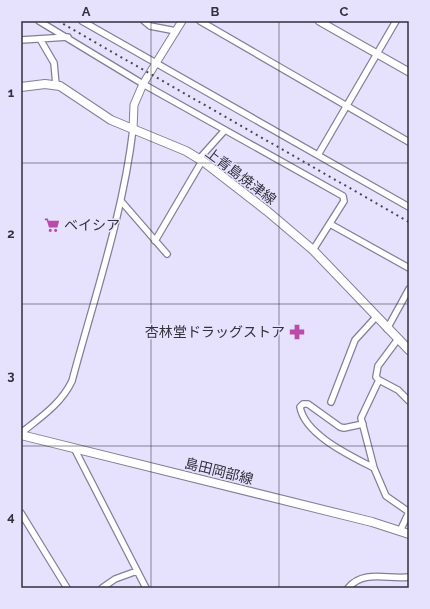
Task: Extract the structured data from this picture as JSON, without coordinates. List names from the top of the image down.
{
  "streets": {
    "main road": ["上青島焼津線", "島田岡部線"]
  },
  "places": {
    "supermarket": ["ベイシア"],
    "pharmacy": ["杏林堂ドラッグストア"]
  },
  "grid": {
    "columns": ["A", "B", "C"],
    "rows": [
      "1",
      "2",
      "3",
      "4"
    ]
  }
}
